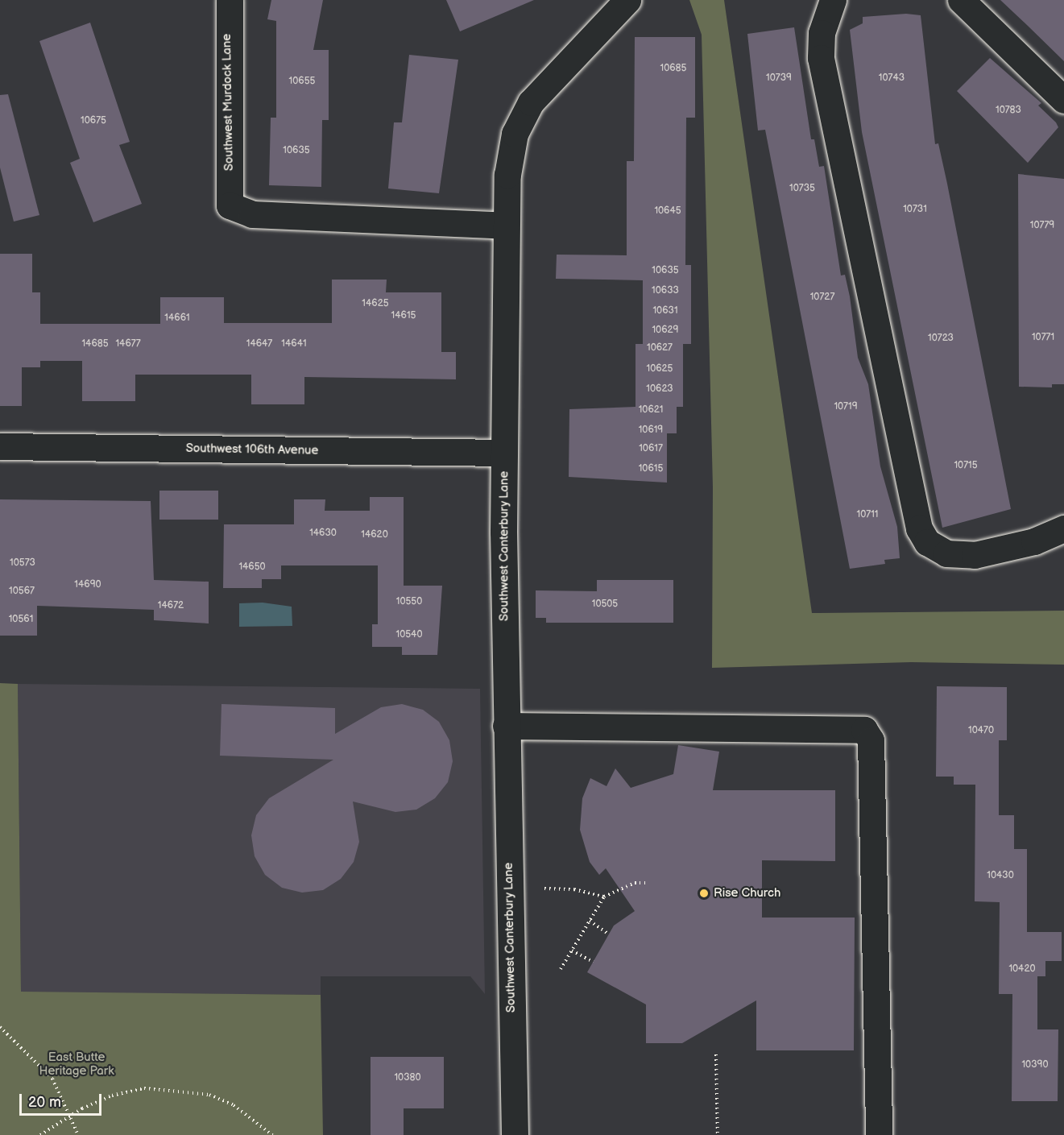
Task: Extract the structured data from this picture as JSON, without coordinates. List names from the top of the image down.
{
  "streets": {
    "street": ["Southwest Murdock Lane", "Southwest 106th Avenue", "Southwest Canterbury Lane"]
  },
  "crossings": [
    ["Southwest Murdock Lane", "Southwest Canterbury Lane"],
    ["Southwest 106th Avenue", "Southwest Canterbury Lane"]
  ],
  "parks": ["East Butte Heritage Park"],
  "places": ["Rise Church"],
  "house_numbers": [
    "10685",
    "10739",
    "10743",
    "10655",
    "10783",
    "10675",
    "10635",
    "10735",
    "10731",
    "10645",
    "10779",
    "10635",
    "10633",
    "10727",
    "14625",
    "10631",
    "14615",
    "14661",
    "10629",
    "10771",
    "10723",
    "14685",
    "14677",
    "14647",
    "14641",
    "10627",
    "10625",
    "10623",
    "10719",
    "10621",
    "10619",
    "10617",
    "10715",
    "10615",
    "10711",
    "14630",
    "14620",
    "10573",
    "14650",
    "14690",
    "10567",
    "10550",
    "10505",
    "14672",
    "10561",
    "10540",
    "10470",
    "10430",
    "10420",
    "10390",
    "10380"
  ],
  "scale_bar": "20 m"
}
